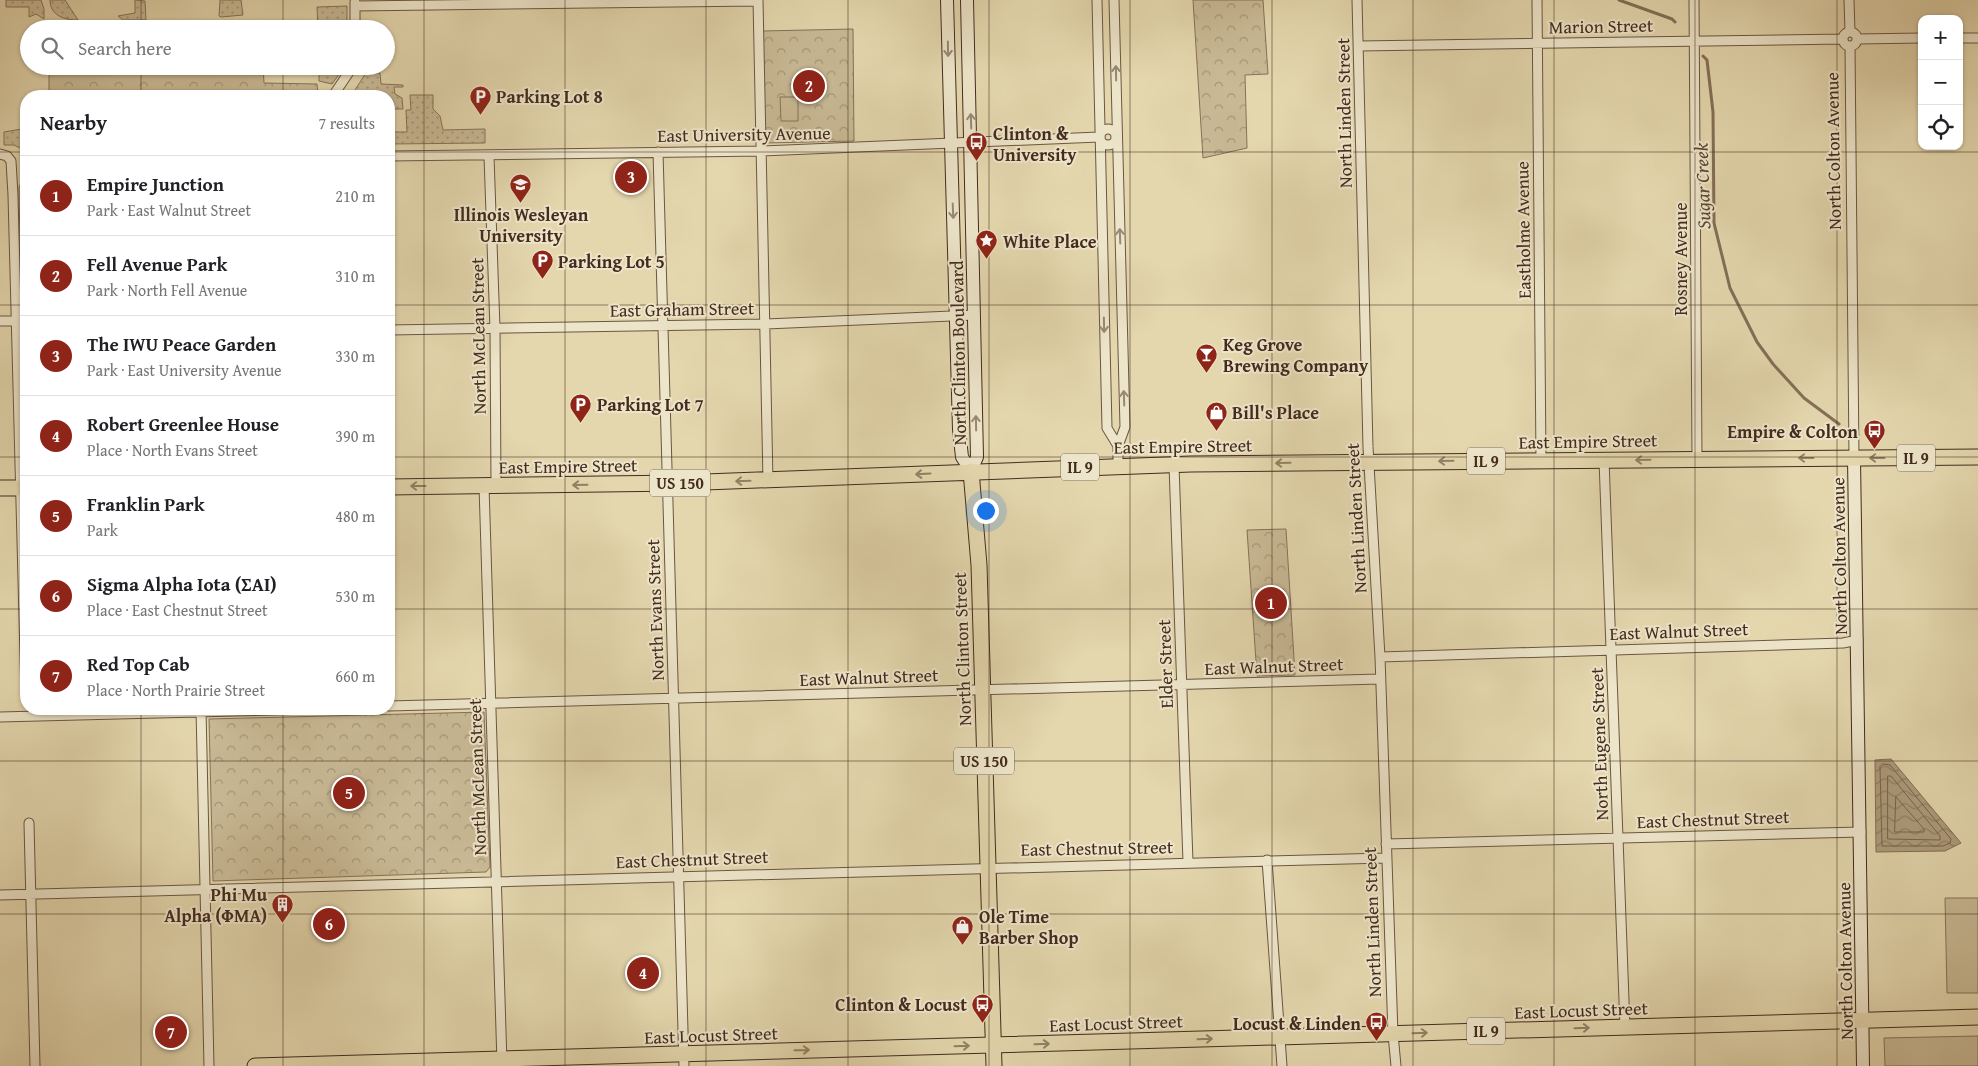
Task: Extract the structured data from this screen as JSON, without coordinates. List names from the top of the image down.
{
  "streets": {
    "main road": [
      "East Empire Street",
      "IL 9",
      "US 150",
      "North Clinton Street",
      "East Locust Street"
    ],
    "street": [
      "Marion Street",
      "North Linden Street",
      "East University Avenue",
      "North Colton Avenue",
      "Eastholme Avenue",
      "Rosney Avenue",
      "East Graham Street",
      "North McLean Street",
      "North Clinton Boulevard",
      "North Evans Street",
      "East Walnut Street",
      "Elder Street",
      "North Eugene Street",
      "East Chestnut Street"
    ]
  },
  "crossings": [
    ["Marion Street", "North Linden Street"],
    ["Marion Street", "North Colton Avenue"],
    ["Marion Street", "Eastholme Avenue"],
    ["Marion Street", "Rosney Avenue"],
    ["North Linden Street", "East Empire Street"],
    ["North Linden Street", "East Walnut Street"],
    ["North Linden Street", "East Chestnut Street"],
    ["North Linden Street", "East Locust Street"],
    ["East University Avenue", "North McLean Street"],
    ["East University Avenue", "North Clinton Boulevard"],
    ["East University Avenue", "North Evans Street"],
    ["North Colton Avenue", "East Empire Street"],
    ["North Colton Avenue", "East Walnut Street"],
    ["North Colton Avenue", "East Chestnut Street"],
    ["North Colton Avenue", "East Locust Street"],
    ["Eastholme Avenue", "East Empire Street"],
    ["Rosney Avenue", "East Empire Street"],
    ["East Graham Street", "North McLean Street"],
    ["East Graham Street", "North Clinton Boulevard"],
    ["East Graham Street", "North Evans Street"],
    ["North McLean Street", "East Empire Street"],
    ["North McLean Street", "East Walnut Street"],
    ["North McLean Street", "East Chestnut Street"],
    ["North McLean Street", "East Locust Street"],
    ["North Clinton Boulevard", "East Empire Street"],
    ["North Clinton Boulevard", "North Clinton Street"],
    ["East Empire Street", "North Evans Street"],
    ["East Empire Street", "North Clinton Street"],
    ["East Empire Street", "Elder Street"],
    ["East Empire Street", "North Eugene Street"],
    ["North Evans Street", "East Walnut Street"],
    ["North Evans Street", "East Chestnut Street"],
    ["North Evans Street", "East Locust Street"],
    ["East Walnut Street", "North Clinton Street"],
    ["East Walnut Street", "Elder Street"],
    ["East Walnut Street", "North Eugene Street"],
    ["North Clinton Street", "East Chestnut Street"],
    ["North Clinton Street", "East Locust Street"],
    ["Elder Street", "East Chestnut Street"],
    ["North Eugene Street", "East Chestnut Street"],
    ["North Eugene Street", "East Locust Street"]
  ],
  "one_way": ["East Empire Street", "East Locust Street"],
  "water": ["Sugar Creek"],
  "places": {
    "parking": ["Parking Lot 8", "Parking Lot 5", "Parking Lot 7"],
    "bus stop": [
      "Clinton & University",
      "Empire & Colton",
      "Clinton & Locust",
      "Locust & Linden"
    ],
    "school or university": ["Illinois Wesleyan University"],
    "place": ["White Place"],
    "bar": ["Keg Grove Brewing Company"],
    "shop": ["Bill's Place", "Ole Time Barber Shop"],
    "building": ["Phi Mu Alpha (ΦΜΑ)"]
  },
  "page": {
    "map_buttons": ["+", "−"],
    "search": "Search here",
    "pins": [
      "2",
      "3",
      "1",
      "5",
      "6",
      "4",
      "7"
    ],
    "heading": ["Nearby", "7 results"],
    "list": [
      {
        "mark": "1",
        "name": "Empire Junction",
        "note": "Park · East Walnut Street",
        "value": "210 m"
      },
      {
        "mark": "2",
        "name": "Fell Avenue Park",
        "note": "Park · North Fell Avenue",
        "value": "310 m"
      },
      {
        "mark": "3",
        "name": "The IWU Peace Garden",
        "note": "Park · East University Avenue",
        "value": "330 m"
      },
      {
        "mark": "4",
        "name": "Robert Greenlee House",
        "note": "Place · North Evans Street",
        "value": "390 m"
      },
      {
        "mark": "5",
        "name": "Franklin Park",
        "note": "Park",
        "value": "480 m"
      },
      {
        "mark": "6",
        "name": "Sigma Alpha Iota (ΣΑΙ)",
        "note": "Place · East Chestnut Street",
        "value": "530 m"
      },
      {
        "mark": "7",
        "name": "Red Top Cab",
        "note": "Place · North Prairie Street",
        "value": "660 m"
      }
    ]
  }
}
